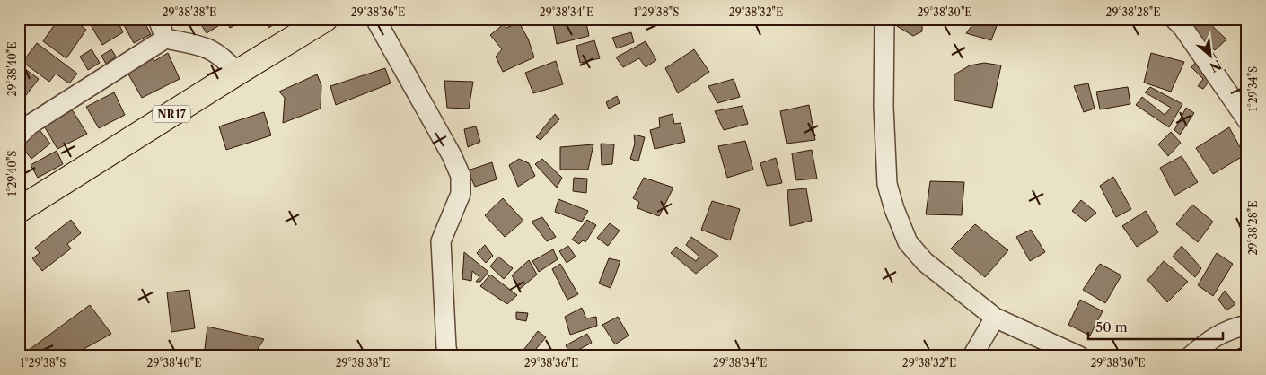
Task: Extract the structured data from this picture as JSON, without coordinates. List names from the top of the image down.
{
  "streets": {
    "main road": ["NR17"]
  },
  "scale_bar": "50 m",
  "north": "bottom right",
  "coordinates": [
    "29°38'38\"E",
    "29°38'36\"E",
    "29°38'34\"E",
    "1°29'38\"S",
    "29°38'32\"E",
    "29°38'30\"E",
    "29°38'28\"E",
    "29°38'40\"E",
    "1°29'34\"S",
    "1°29'40\"S"
  ]
}
